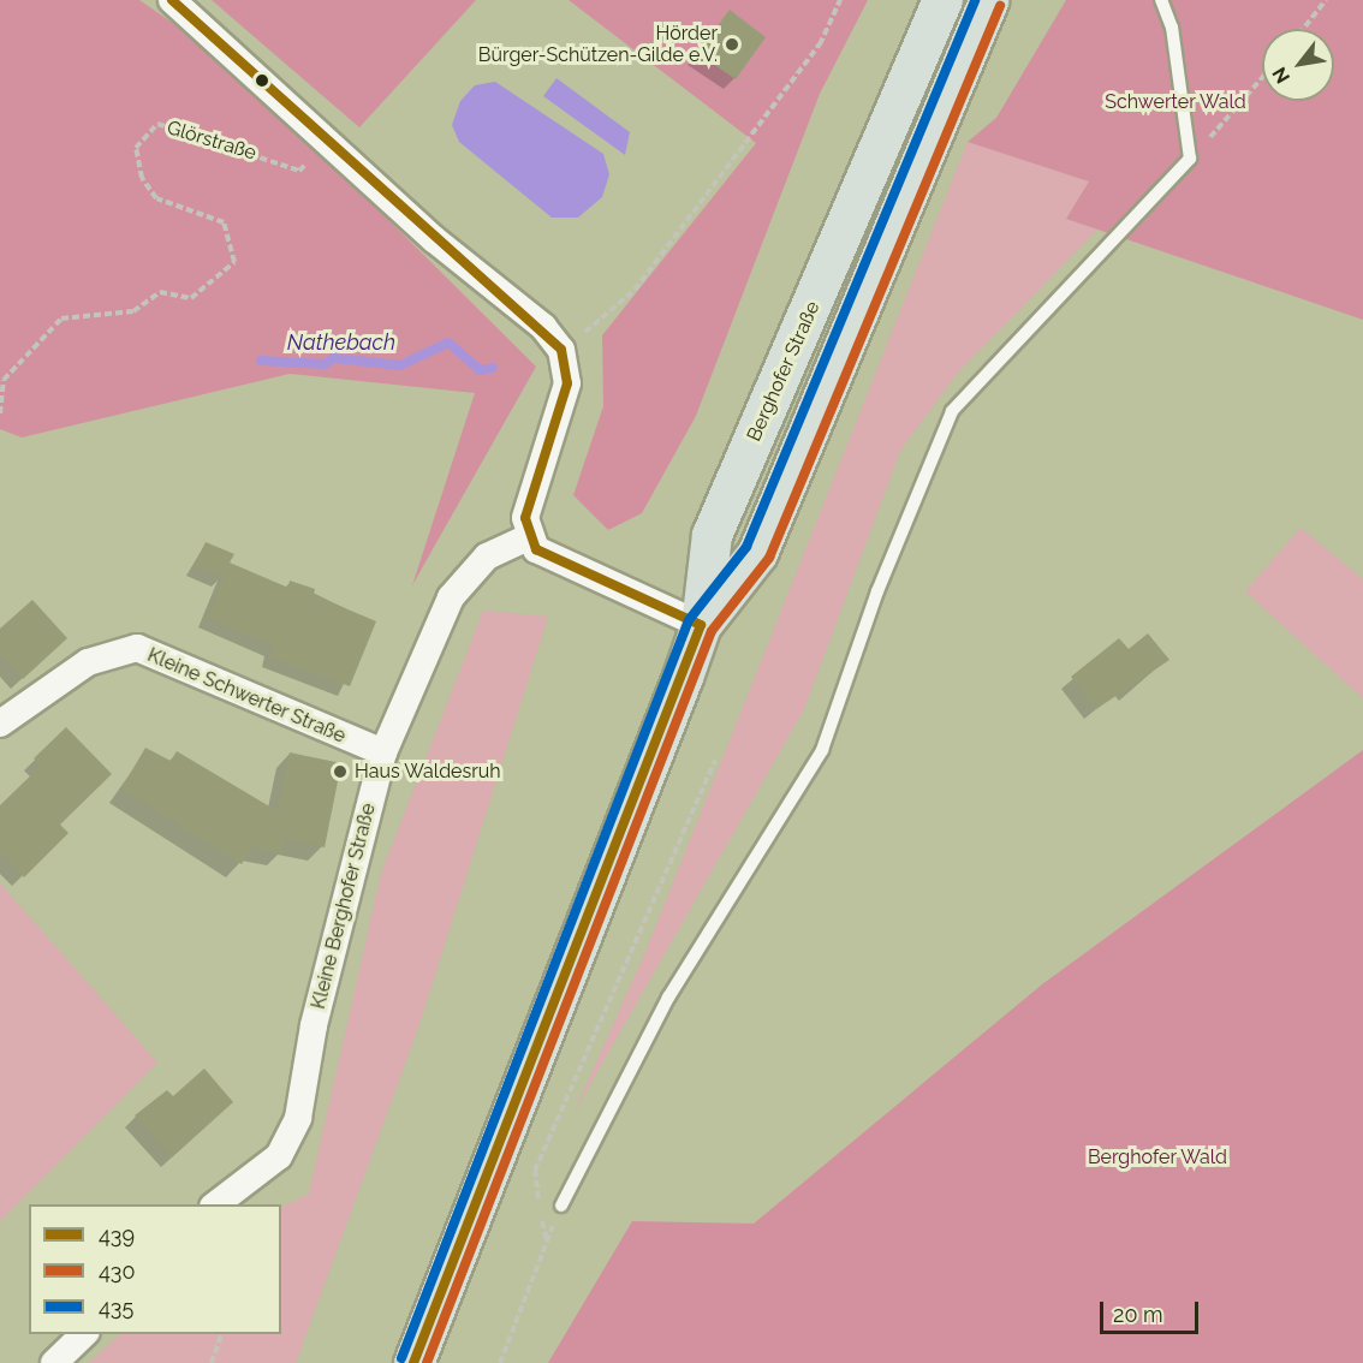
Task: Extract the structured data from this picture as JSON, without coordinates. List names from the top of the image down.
{
  "streets": {
    "main road": ["Berghofer Straße"],
    "street": ["Kleine Schwerter Straße", "Kleine Berghofer Straße"],
    "path": ["Glörstraße"]
  },
  "crossings": [
    ["Kleine Schwerter Straße", "Kleine Berghofer Straße"]
  ],
  "water": ["Nathebach"],
  "parks": ["Schwerter Wald", "Berghofer Wald"],
  "places": ["Hörder Bürger-Schützen-Gilde e.V.", "Haus Waldesruh"],
  "lines": ["transit line 439", "transit line 435", "transit line 430"],
  "legend": ["439", "430", "435"],
  "scale_bar": "20 m",
  "north": "bottom left"
}
